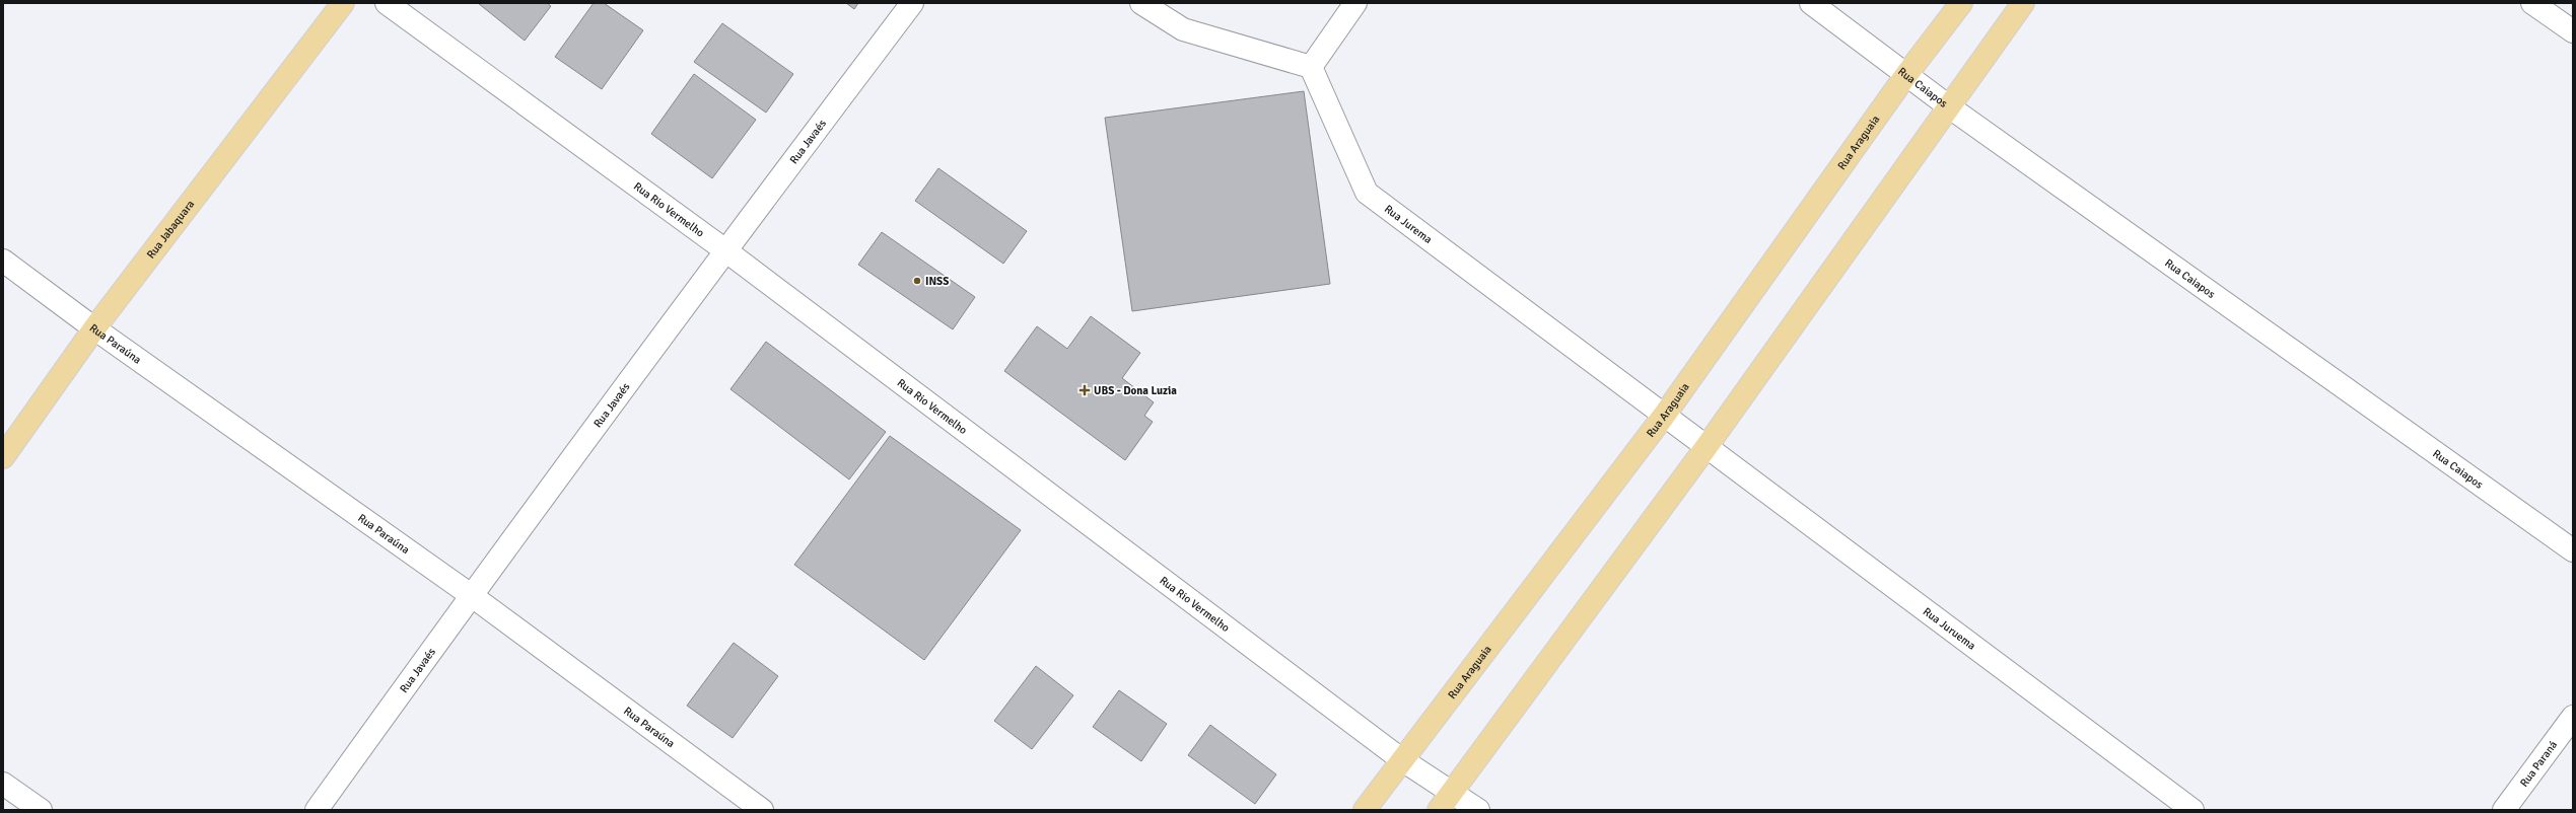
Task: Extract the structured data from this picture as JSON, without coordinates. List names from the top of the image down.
{
  "streets": {
    "main road": ["Rua Araguaia", "Rua Jabaquara"],
    "street": [
      "Rua Caiapos",
      "Rua Javaés",
      "Rua Rio Vermelho",
      "Rua Jurema",
      "Rua Paraúna",
      "Rua Juruema",
      "Rua Paraná"
    ]
  },
  "crossings": [
    ["Rua Caiapos", "Rua Araguaia"],
    ["Rua Javaés", "Rua Rio Vermelho"],
    ["Rua Javaés", "Rua Paraúna"],
    ["Rua Araguaia", "Rua Rio Vermelho"],
    ["Rua Araguaia", "Rua Jurema"],
    ["Rua Jurema", "Rua Juruema"],
    ["Rua Jabaquara", "Rua Paraúna"]
  ],
  "places": {
    "other": ["INSS"],
    "health": ["UBS - Dona Luzia"]
  }
}
